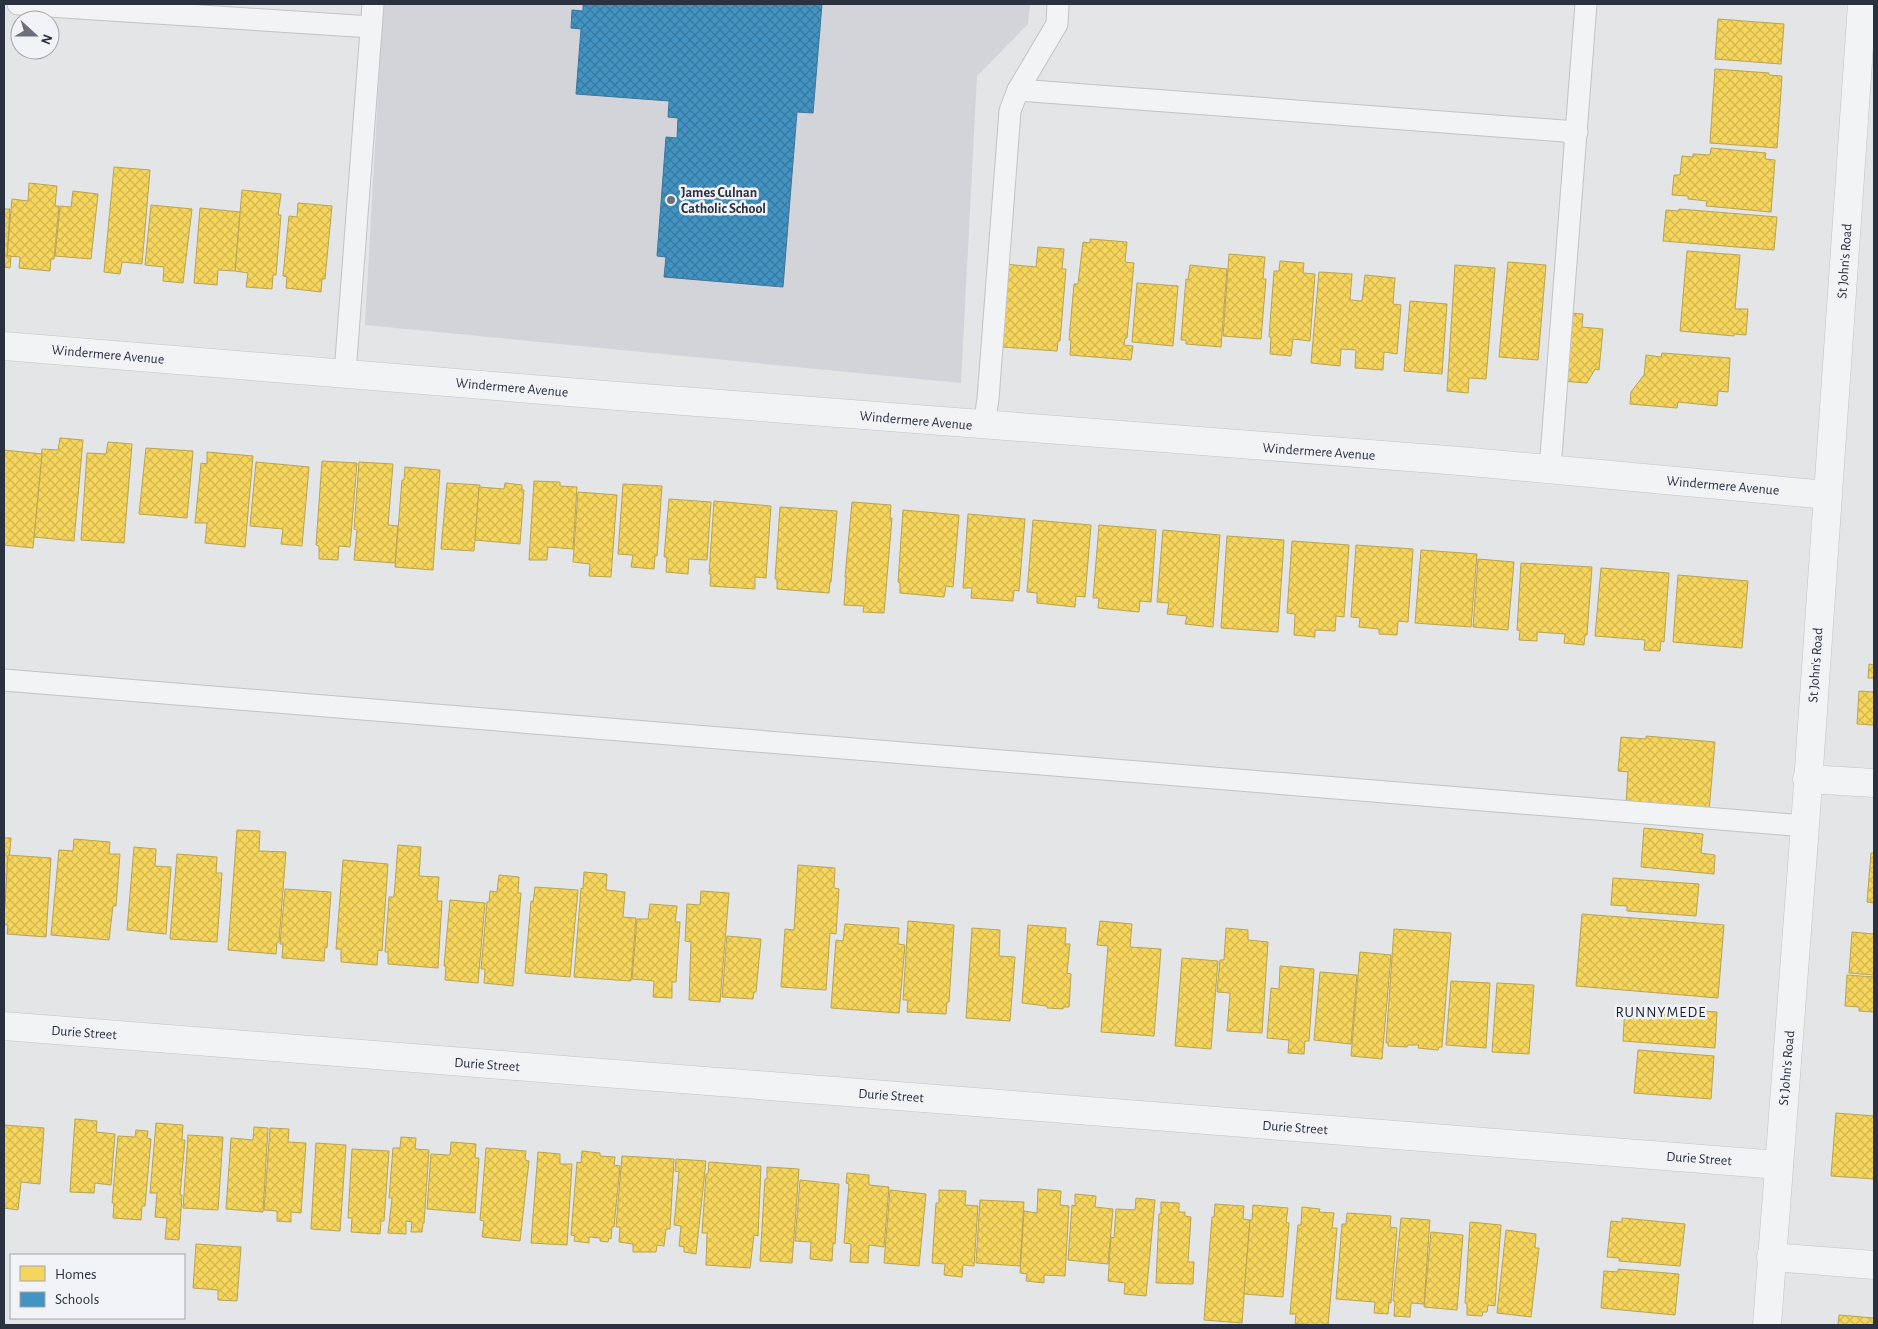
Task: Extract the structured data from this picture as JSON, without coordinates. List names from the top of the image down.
{
  "streets": {
    "street": ["St John's Road", "Windermere Avenue", "Durie Street"]
  },
  "crossings": [
    ["St John's Road", "Windermere Avenue"],
    ["St John's Road", "Durie Street"]
  ],
  "districts": ["RUNNYMEDE"],
  "places": ["James Culnan Catholic School"],
  "legend": ["Homes", "Schools"],
  "north": "right"
}
